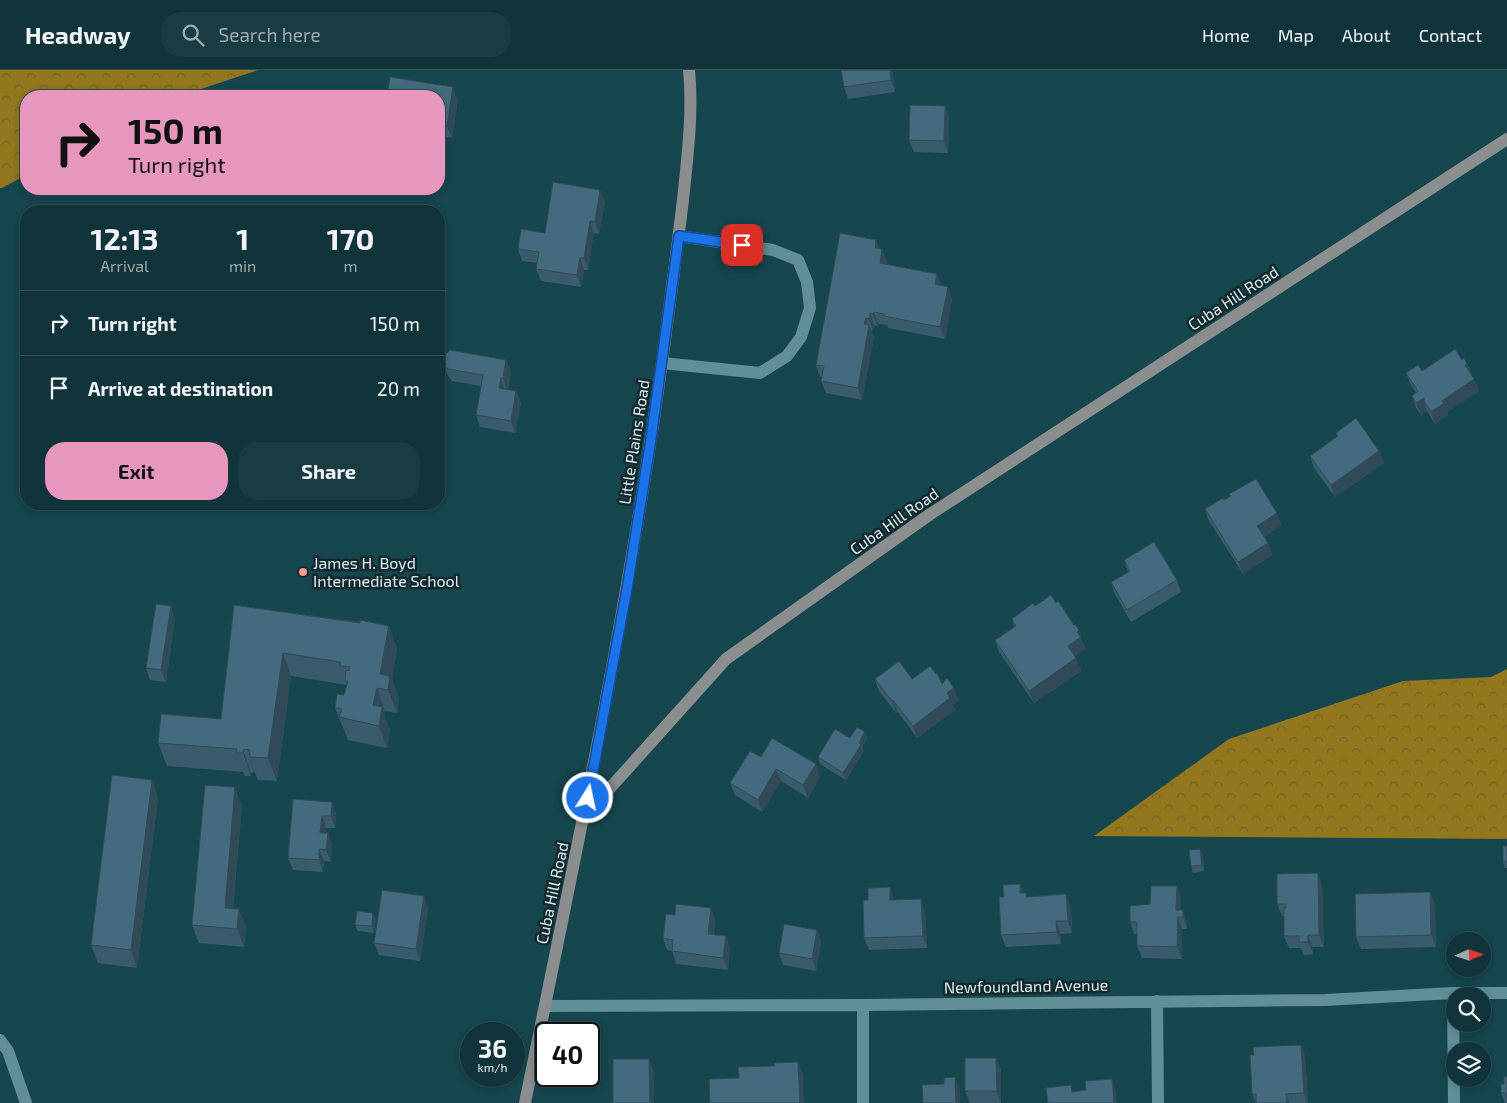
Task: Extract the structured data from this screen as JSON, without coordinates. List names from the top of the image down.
{
  "streets": {
    "main road": ["Cuba Hill Road", "Little Plains Road"],
    "street": ["Newfoundland Avenue"]
  },
  "crossings": [
    ["Cuba Hill Road", "Little Plains Road"],
    ["Cuba Hill Road", "Newfoundland Avenue"]
  ],
  "places": ["James H. Boyd Intermediate School"],
  "north": "right",
  "page": {
    "header": "Headway",
    "search": "Search here",
    "nav": [
      "Home",
      "Map",
      "About",
      "Contact"
    ],
    "turn": ["150 m", "Turn right"],
    "eta": [
      "12:13",
      "Arrival",
      "1",
      "min",
      "170",
      "m"
    ],
    "list": [
      {
        "name": "Turn right",
        "value": "150 m"
      },
      {
        "name": "Arrive at destination",
        "value": "20 m"
      }
    ],
    "buttons": ["Exit", "Share"],
    "speed": "36 km/h",
    "limit": "40"
  }
}
